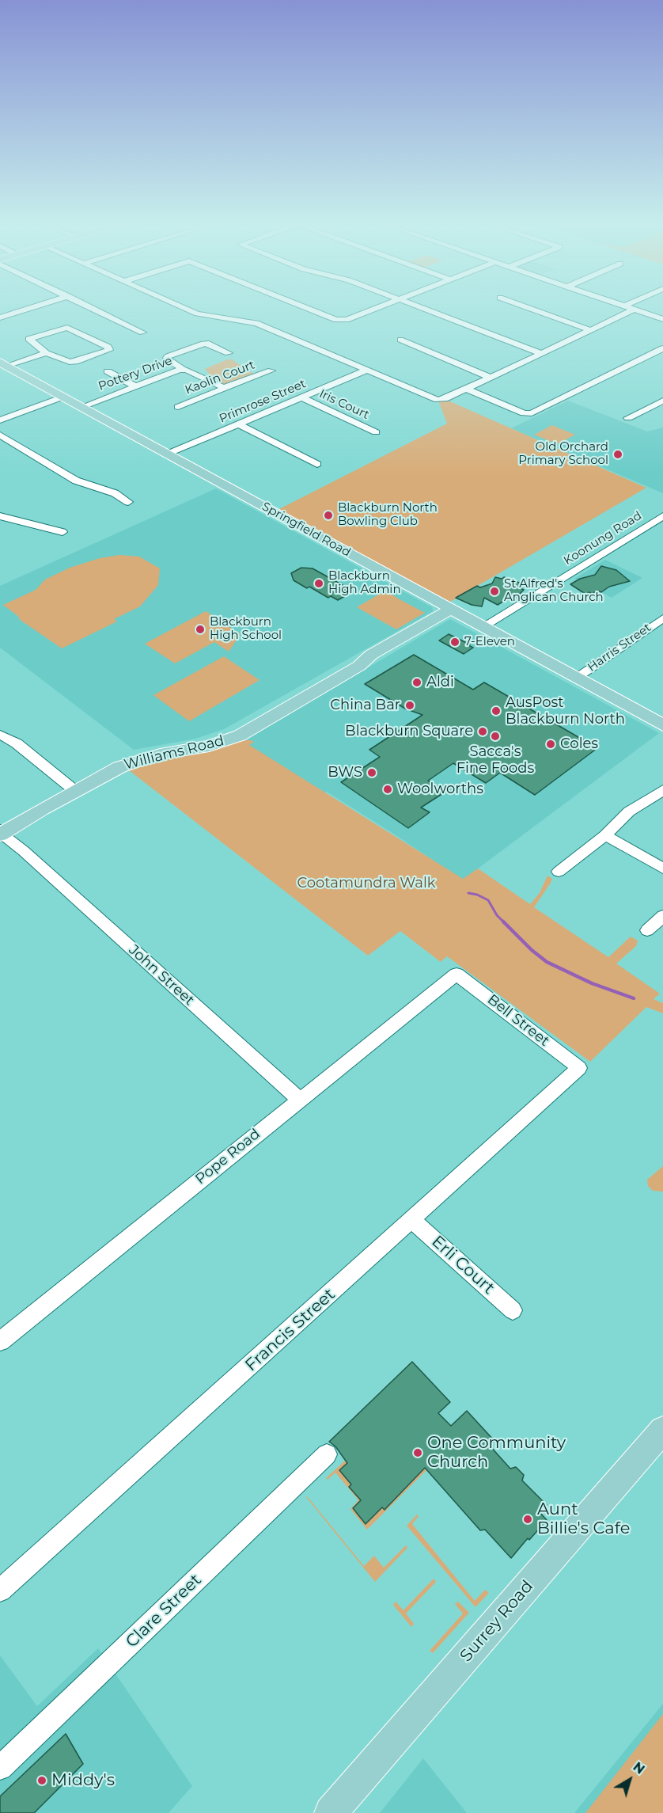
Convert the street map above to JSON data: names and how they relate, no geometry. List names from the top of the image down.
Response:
{
  "streets": {
    "main road": ["Springfield Road", "Williams Road", "Surrey Road"],
    "street": [
      "Pottery Drive",
      "Kaolin Court",
      "Primrose Street",
      "Iris Court",
      "Koonung Road",
      "Harris Street",
      "John Street",
      "Bell Street",
      "Pope Road",
      "Erli Court",
      "Francis Street",
      "Clare Street"
    ]
  },
  "crossings": [
    ["Pottery Drive", "Kaolin Court"],
    ["Pottery Drive", "Springfield Road"],
    ["Primrose Street", "Iris Court"],
    ["Primrose Street", "Springfield Road"],
    ["Springfield Road", "Koonung Road"],
    ["Springfield Road", "Harris Street"],
    ["Springfield Road", "Williams Road"],
    ["Williams Road", "John Street"],
    ["John Street", "Pope Road"],
    ["Bell Street", "Pope Road"],
    ["Bell Street", "Francis Street"],
    ["Erli Court", "Francis Street"]
  ],
  "parks": ["Cootamundra Walk"],
  "places": [
    "Old Orchard Primary School",
    "Blackburn North Bowling Club",
    "Blackburn High Admin",
    "St Alfred's Anglican Church",
    "Blackburn High School",
    "7-Eleven",
    "Aldi",
    "China Bar",
    "AusPost Blackburn North",
    "Blackburn Square",
    "Sacca's Fine Foods",
    "Coles",
    "BWS",
    "Woolworths",
    "One Community Church",
    "Aunt Billie's Cafe",
    "Middy's"
  ],
  "north": "top right"
}
